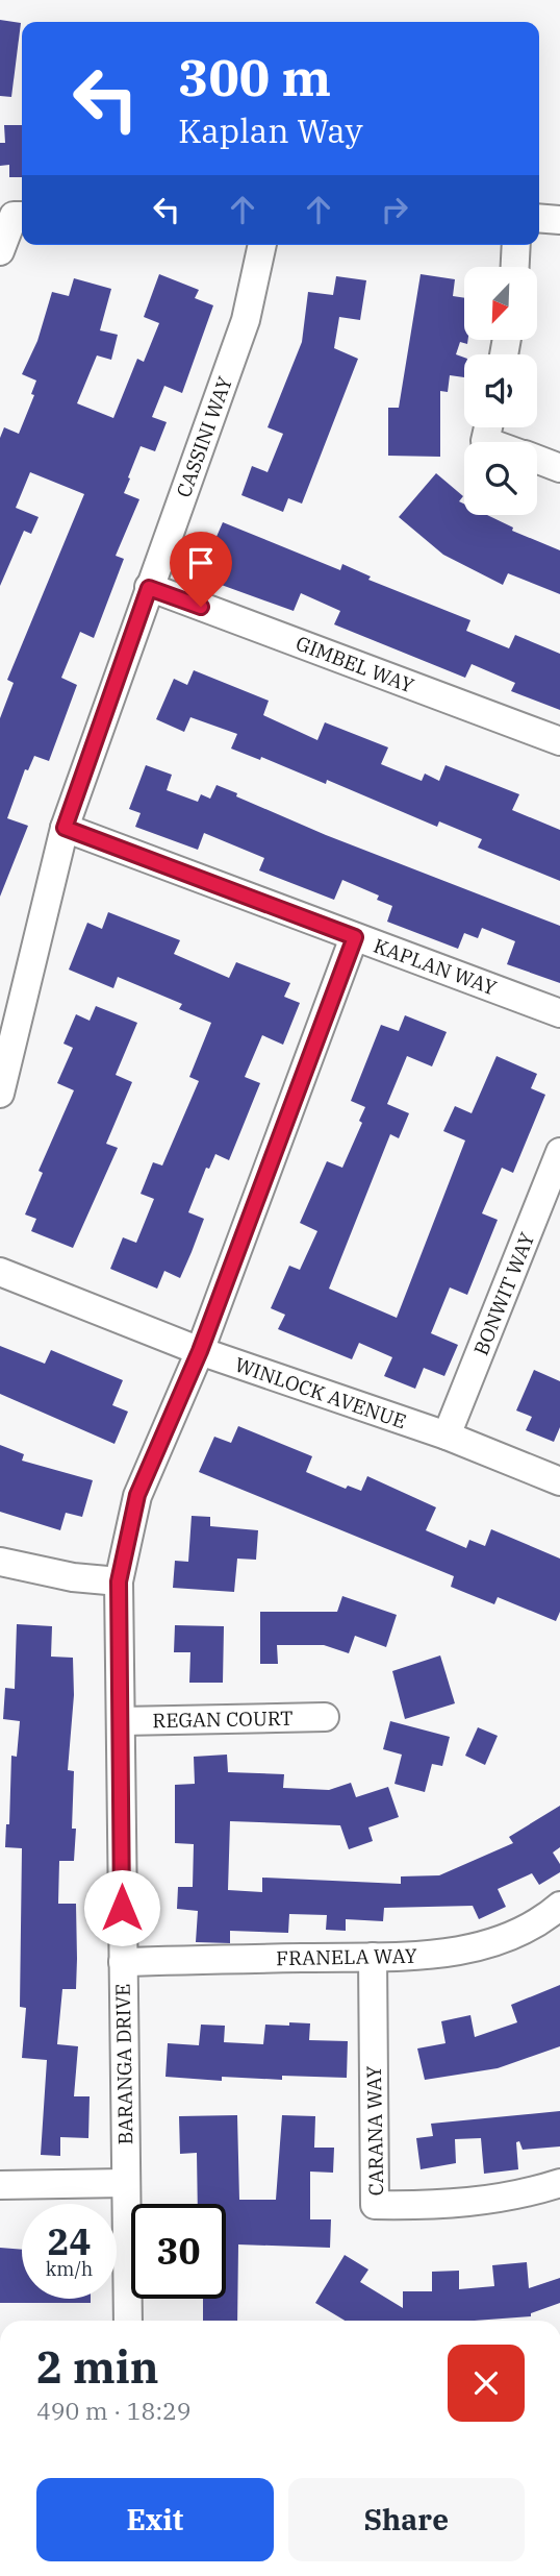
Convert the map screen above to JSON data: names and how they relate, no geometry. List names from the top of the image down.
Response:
{
  "streets": {
    "street": [
      "CASSINI WAY",
      "GIMBEL WAY",
      "KAPLAN WAY",
      "BONWIT WAY",
      "WINLOCK AVENUE",
      "REGAN COURT",
      "FRANELA WAY",
      "BARANGA DRIVE",
      "CARANA WAY"
    ]
  },
  "crossings": [
    ["CASSINI WAY", "GIMBEL WAY"],
    ["CASSINI WAY", "KAPLAN WAY"],
    ["KAPLAN WAY", "BARANGA DRIVE"],
    ["BONWIT WAY", "WINLOCK AVENUE"],
    ["WINLOCK AVENUE", "BARANGA DRIVE"],
    ["REGAN COURT", "BARANGA DRIVE"],
    ["FRANELA WAY", "BARANGA DRIVE"],
    ["FRANELA WAY", "CARANA WAY"]
  ],
  "north": "bottom left",
  "page": {
    "turn": ["300 m", "Kaplan Way"],
    "speed": "24 km/h",
    "limit": "30",
    "heading": ["2 min", "490 m · 18:29"],
    "buttons": ["Exit", "Share"]
  }
}
